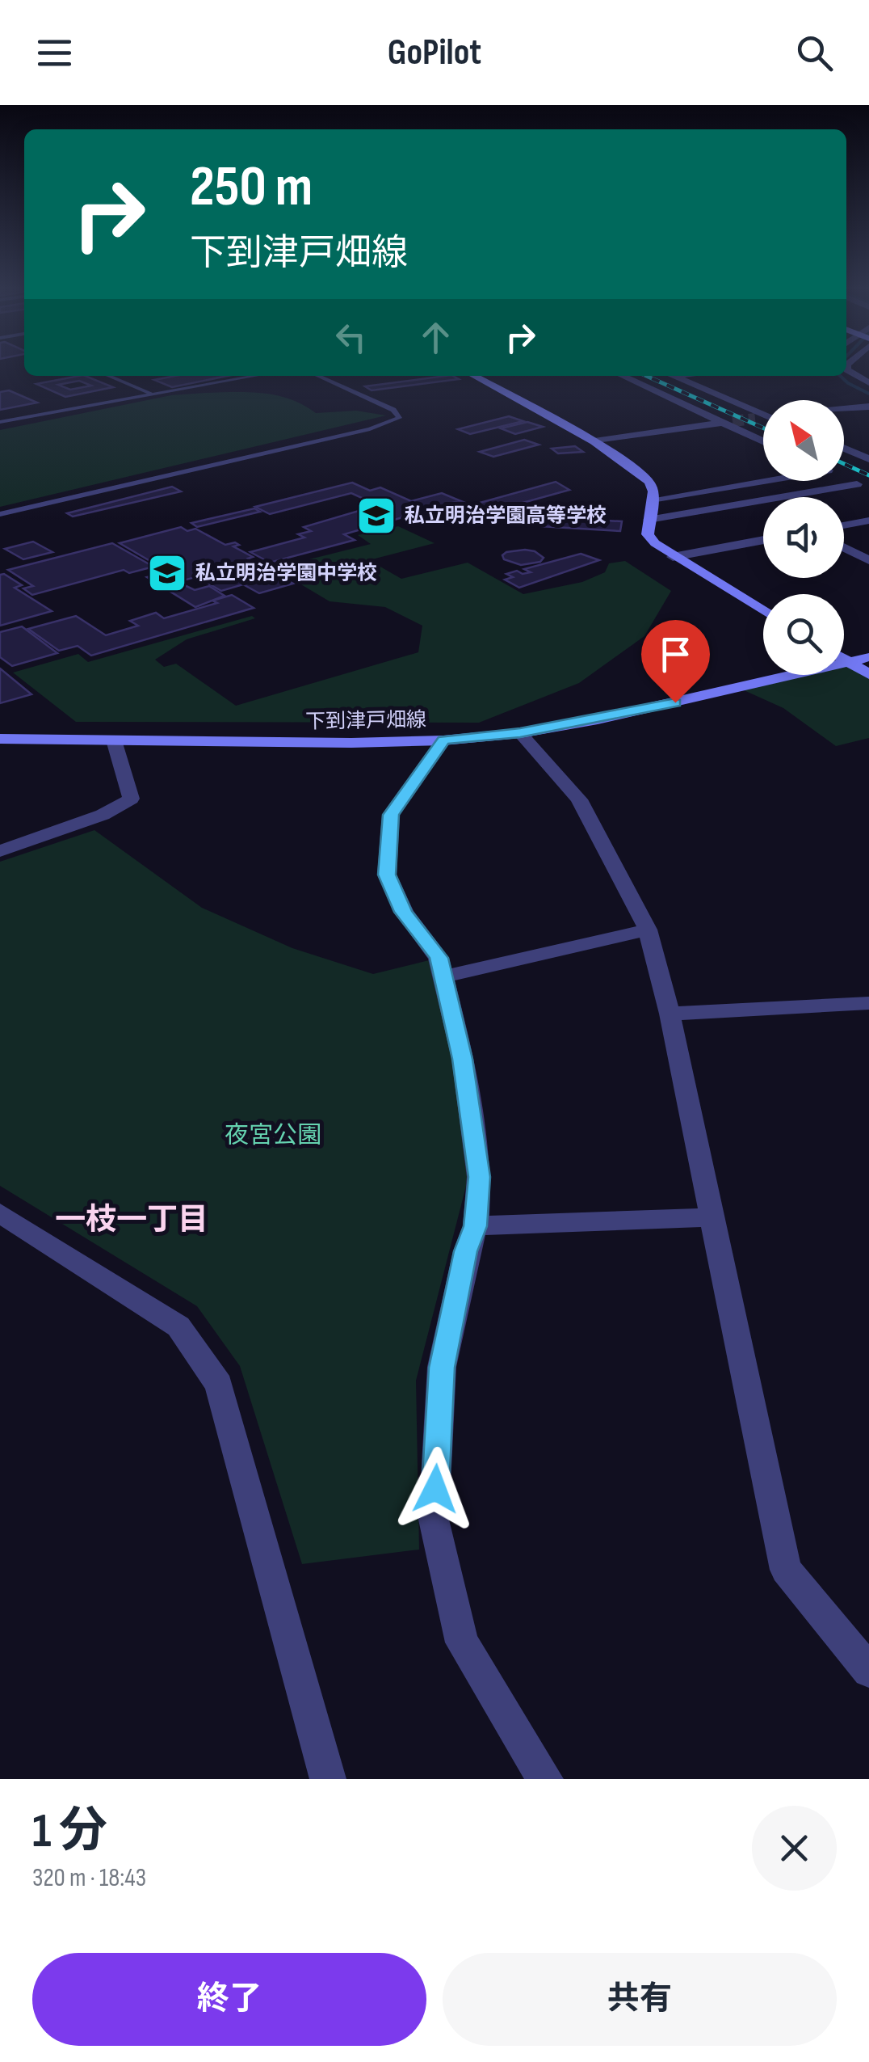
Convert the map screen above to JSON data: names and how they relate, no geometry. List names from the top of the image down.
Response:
{
  "streets": {
    "street": ["下到津戸畑線"]
  },
  "districts": ["一枝一丁目"],
  "parks": ["夜宮公園"],
  "places": {
    "school or university": ["私立明治学園高等学校", "私立明治学園中学校"]
  },
  "north": "top left",
  "page": {
    "header": "GoPilot",
    "turn": ["250 m", "下到津戸畑線"],
    "heading": ["1 分", "320 m · 18:43"],
    "buttons": ["終了", "共有"]
  }
}
